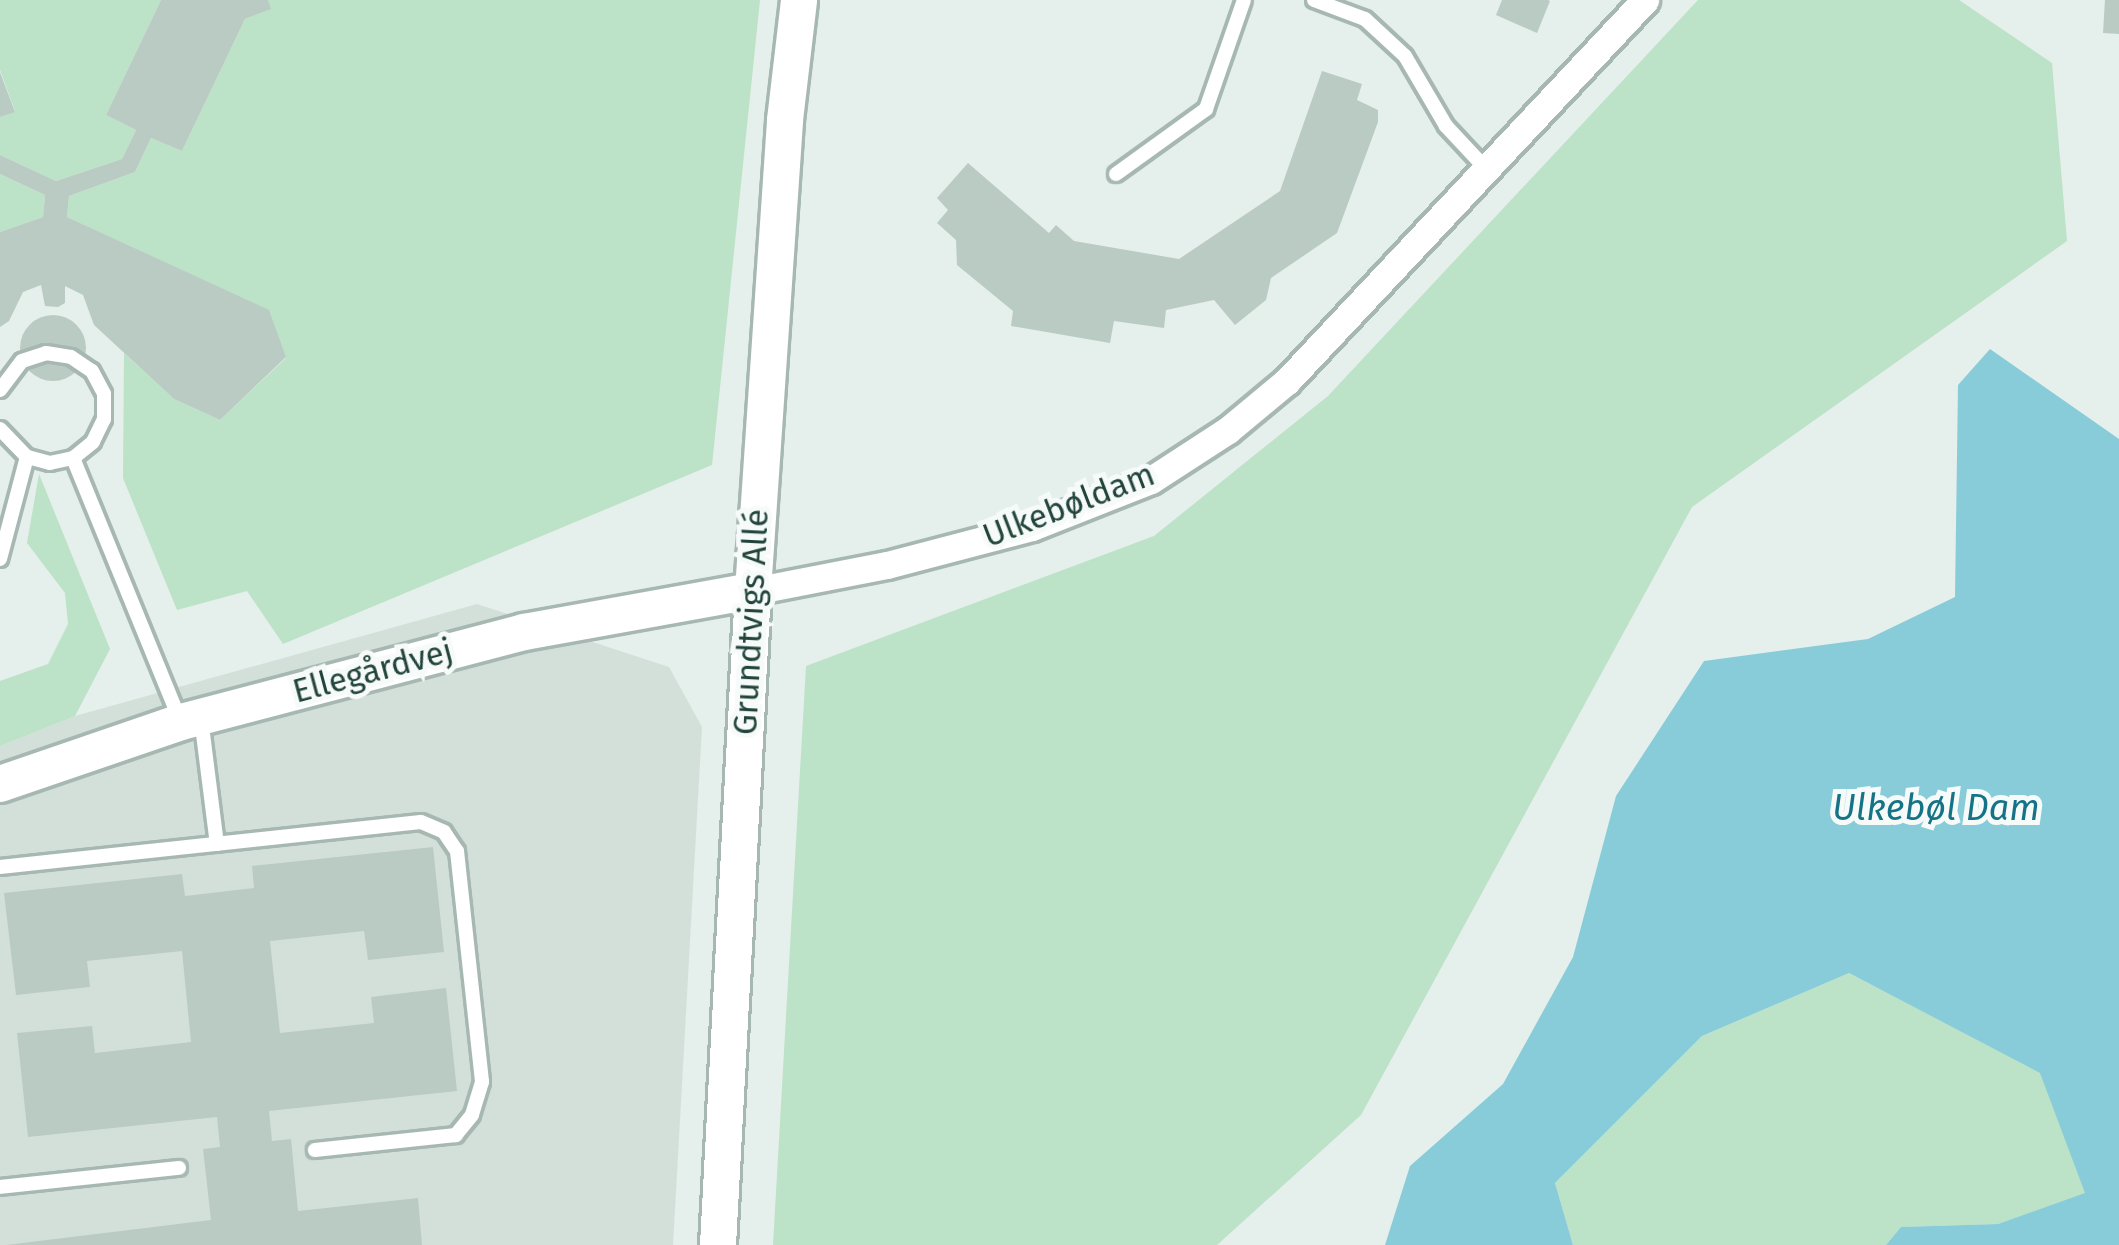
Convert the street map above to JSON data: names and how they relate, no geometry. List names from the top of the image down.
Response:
{
  "streets": {
    "street": ["Ulkebøldam", "Grundtvigs Allé", "Ellegårdvej"]
  },
  "crossings": [
    ["Ulkebøldam", "Grundtvigs Allé"],
    ["Ulkebøldam", "Ellegårdvej"],
    ["Grundtvigs Allé", "Ellegårdvej"]
  ],
  "water": ["Ulkebøl Dam"]
}
